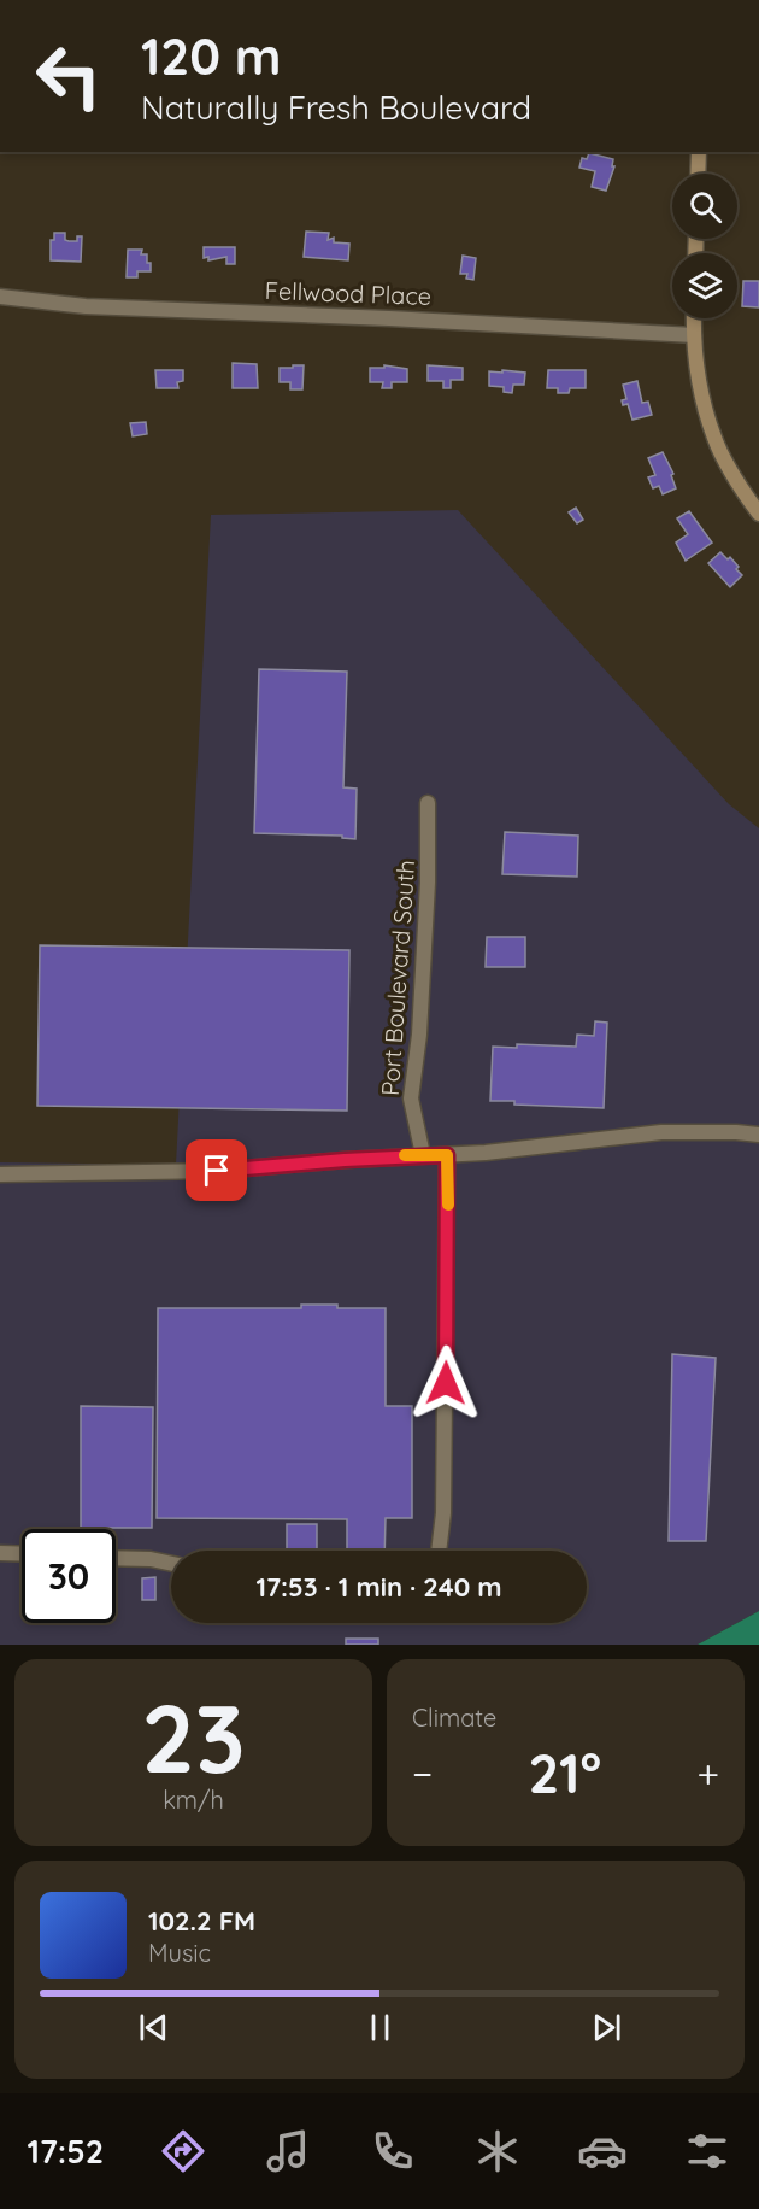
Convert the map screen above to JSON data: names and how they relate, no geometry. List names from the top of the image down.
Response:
{
  "streets": {
    "street": ["Fellwood Place", "Port Boulevard South"]
  },
  "page": {
    "turn": ["120 m", "Naturally Fresh Boulevard"],
    "limit": "30",
    "trip": "17:53 · 1 min · 240 m",
    "tile": [
      ["23", "km/h"],
      "Climate"
    ],
    "heat": ["−", "21°", "+"],
    "song": ["102.2 FM", "Music"],
    "tabs": "17:52"
  }
}
